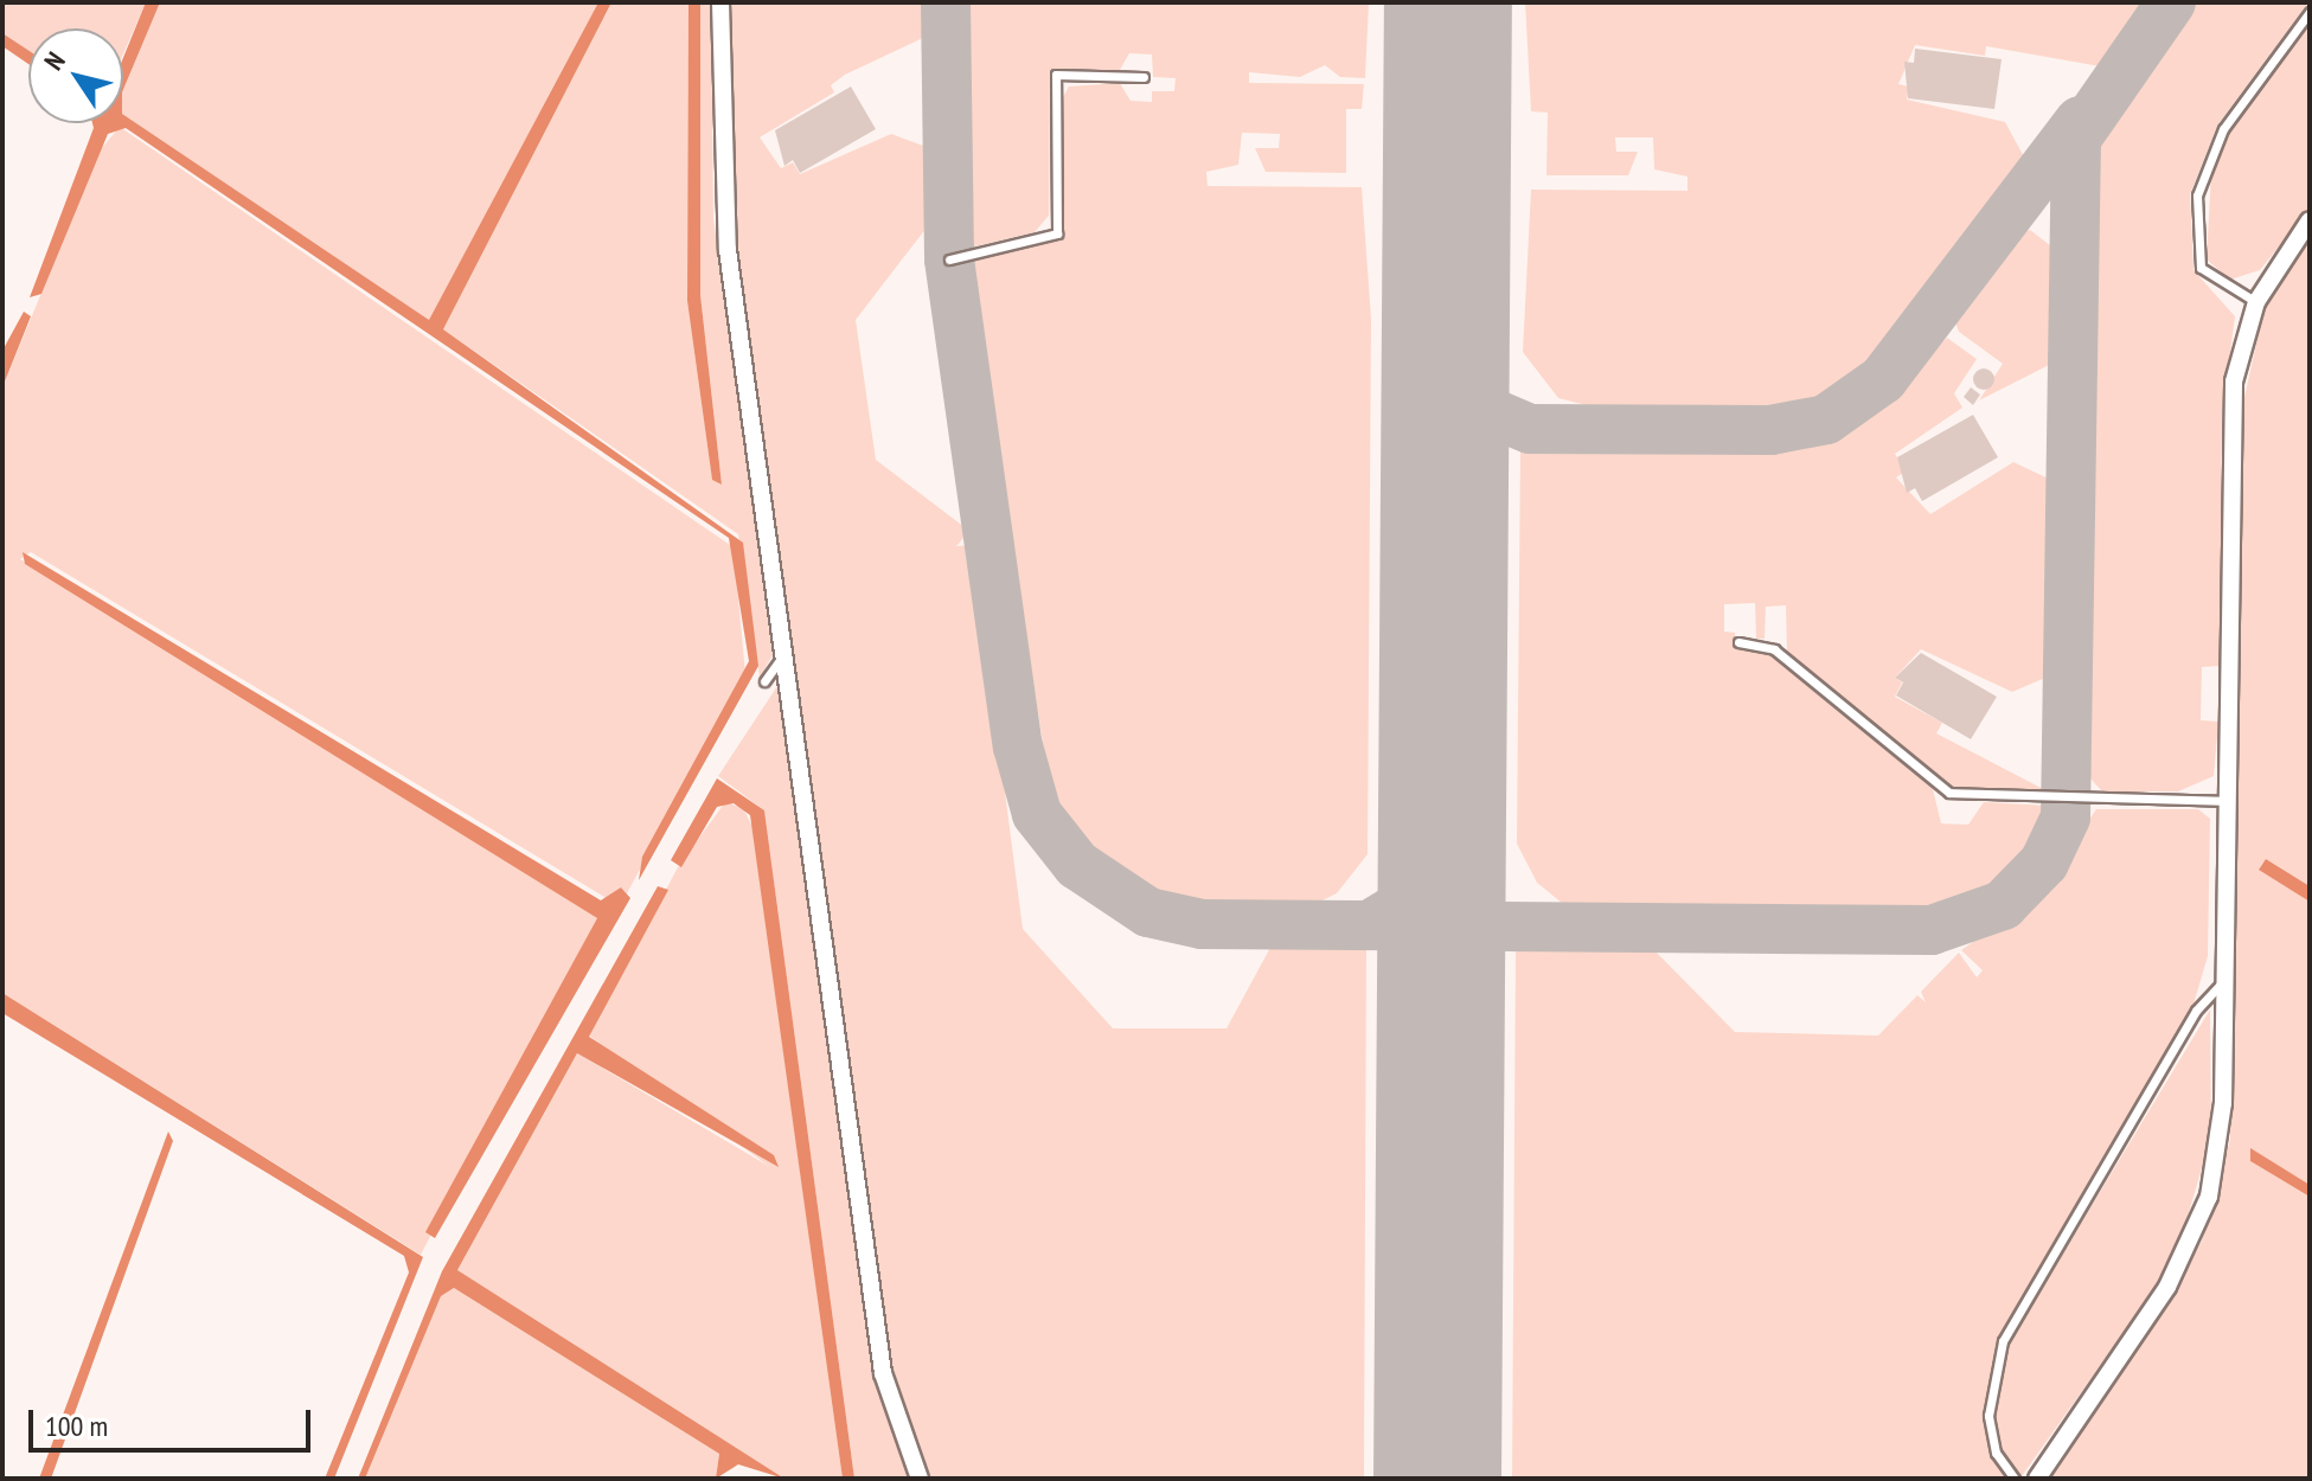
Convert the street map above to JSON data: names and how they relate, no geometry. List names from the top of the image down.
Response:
{
  "scale_bar": "100 m",
  "north": "top left"
}
